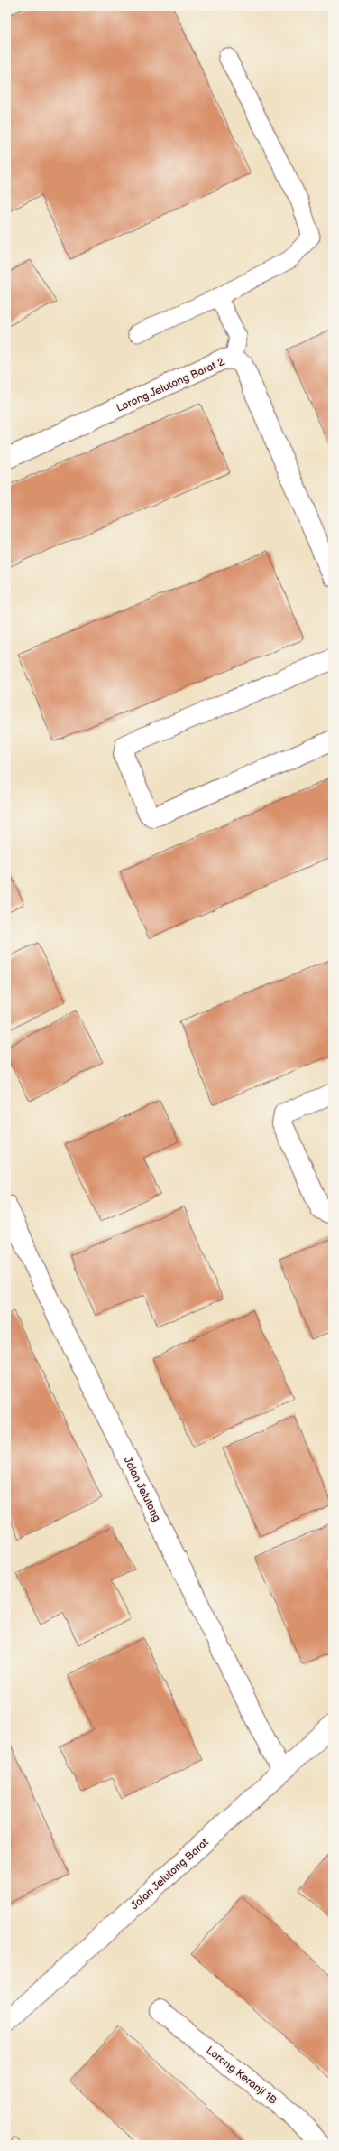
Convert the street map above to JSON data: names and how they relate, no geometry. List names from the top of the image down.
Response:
{
  "streets": {
    "street": [
      "Lorong Jelutong Barat 2",
      "Jalan Jelutong",
      "Jalan Jelutong Barat",
      "Lorong Keranji 1B"
    ]
  },
  "crossings": [
    ["Jalan Jelutong", "Jalan Jelutong Barat"]
  ]
}
